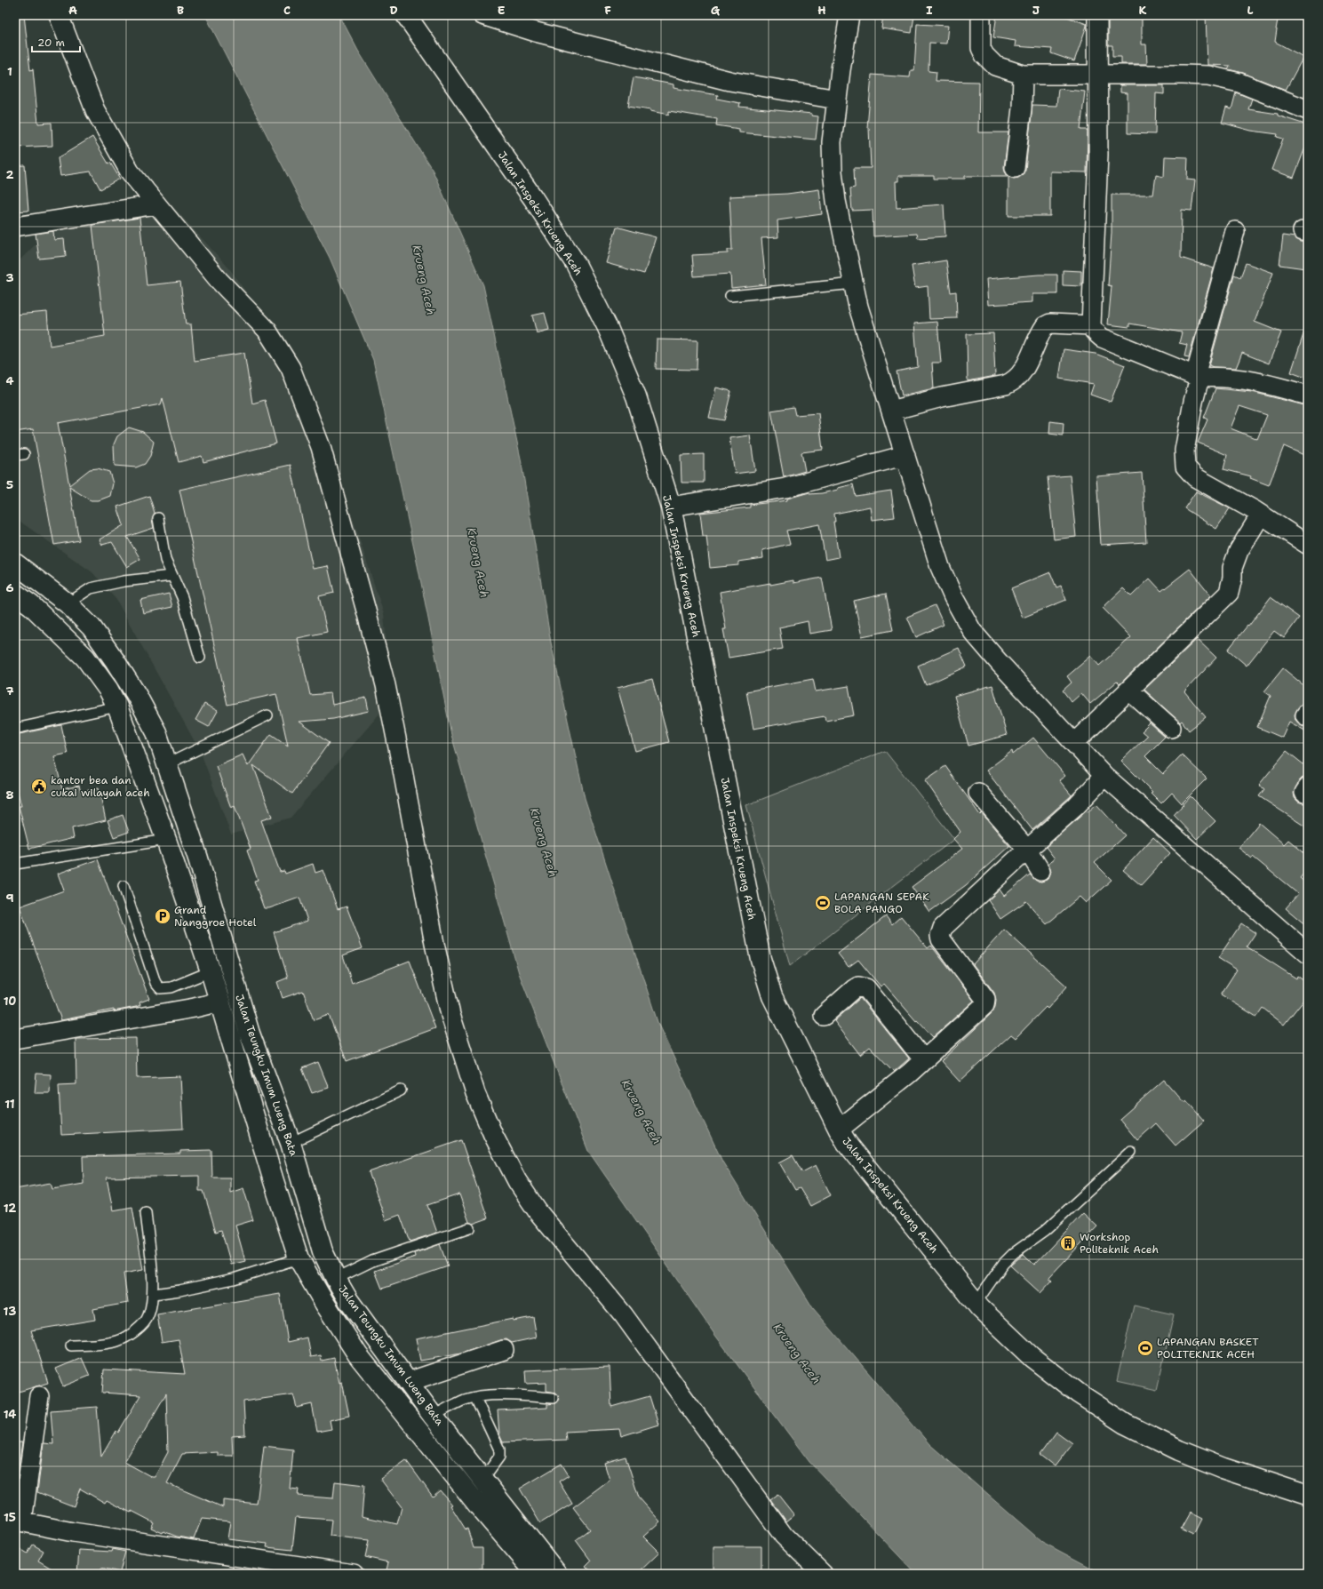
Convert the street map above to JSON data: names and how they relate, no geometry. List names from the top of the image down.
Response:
{
  "streets": {
    "main road": ["Jalan Inspeksi Krueng Aceh", "Jalan Teungku Imum Lueng Bata"]
  },
  "water": ["Krueng Aceh"],
  "places": {
    "public building": ["kantor bea dan cukai wilayah aceh"],
    "sports": ["LAPANGAN SEPAK BOLA PANGO", "LAPANGAN BASKET POLITEKNIK ACEH"],
    "parking": ["Grand Nanggroe Hotel"],
    "building": ["Workshop Politeknik Aceh"]
  },
  "scale_bar": "20 m",
  "grid": {
    "columns": [
      "A",
      "B",
      "C",
      "D",
      "E",
      "F",
      "G",
      "H",
      "I",
      "J",
      "K",
      "L"
    ],
    "rows": [
      "1",
      "2",
      "3",
      "4",
      "5",
      "6",
      "7",
      "8",
      "9",
      "10",
      "11",
      "12",
      "13",
      "14",
      "15"
    ]
  }
}
